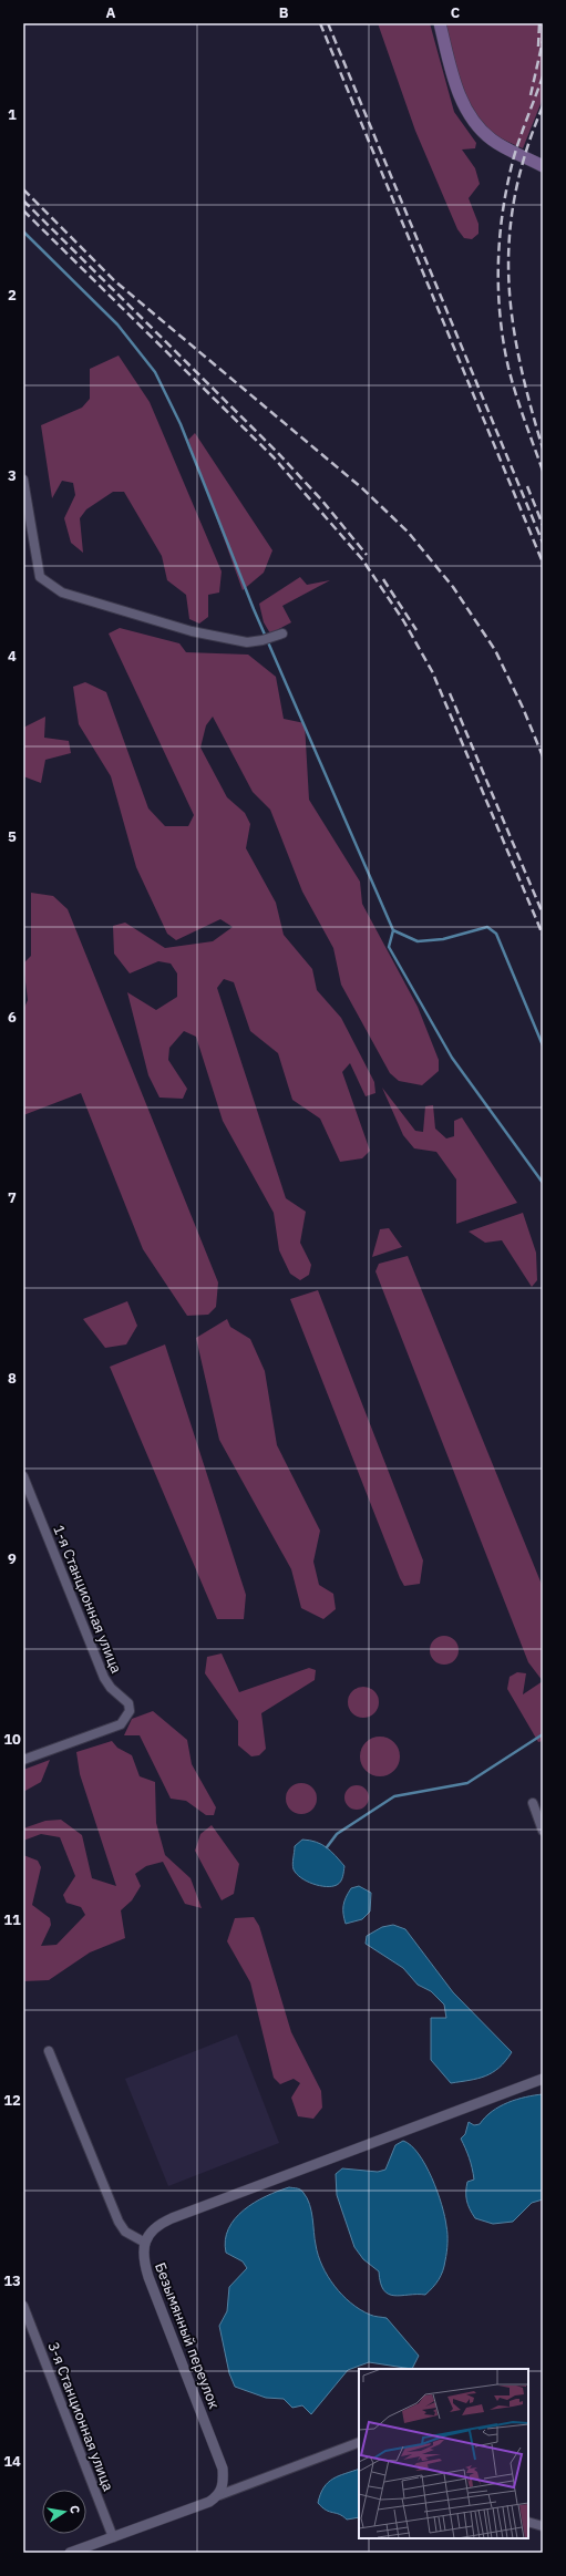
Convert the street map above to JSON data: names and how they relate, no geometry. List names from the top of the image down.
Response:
{
  "streets": {
    "street": ["1-я Станционная улица", "Безымянный переулок", "3-я Станционная улица"]
  },
  "north": "right",
  "grid": {
    "columns": ["A", "B", "C"],
    "rows": [
      "1",
      "2",
      "3",
      "4",
      "5",
      "6",
      "7",
      "8",
      "9",
      "10",
      "11",
      "12",
      "13",
      "14"
    ]
  }
}
